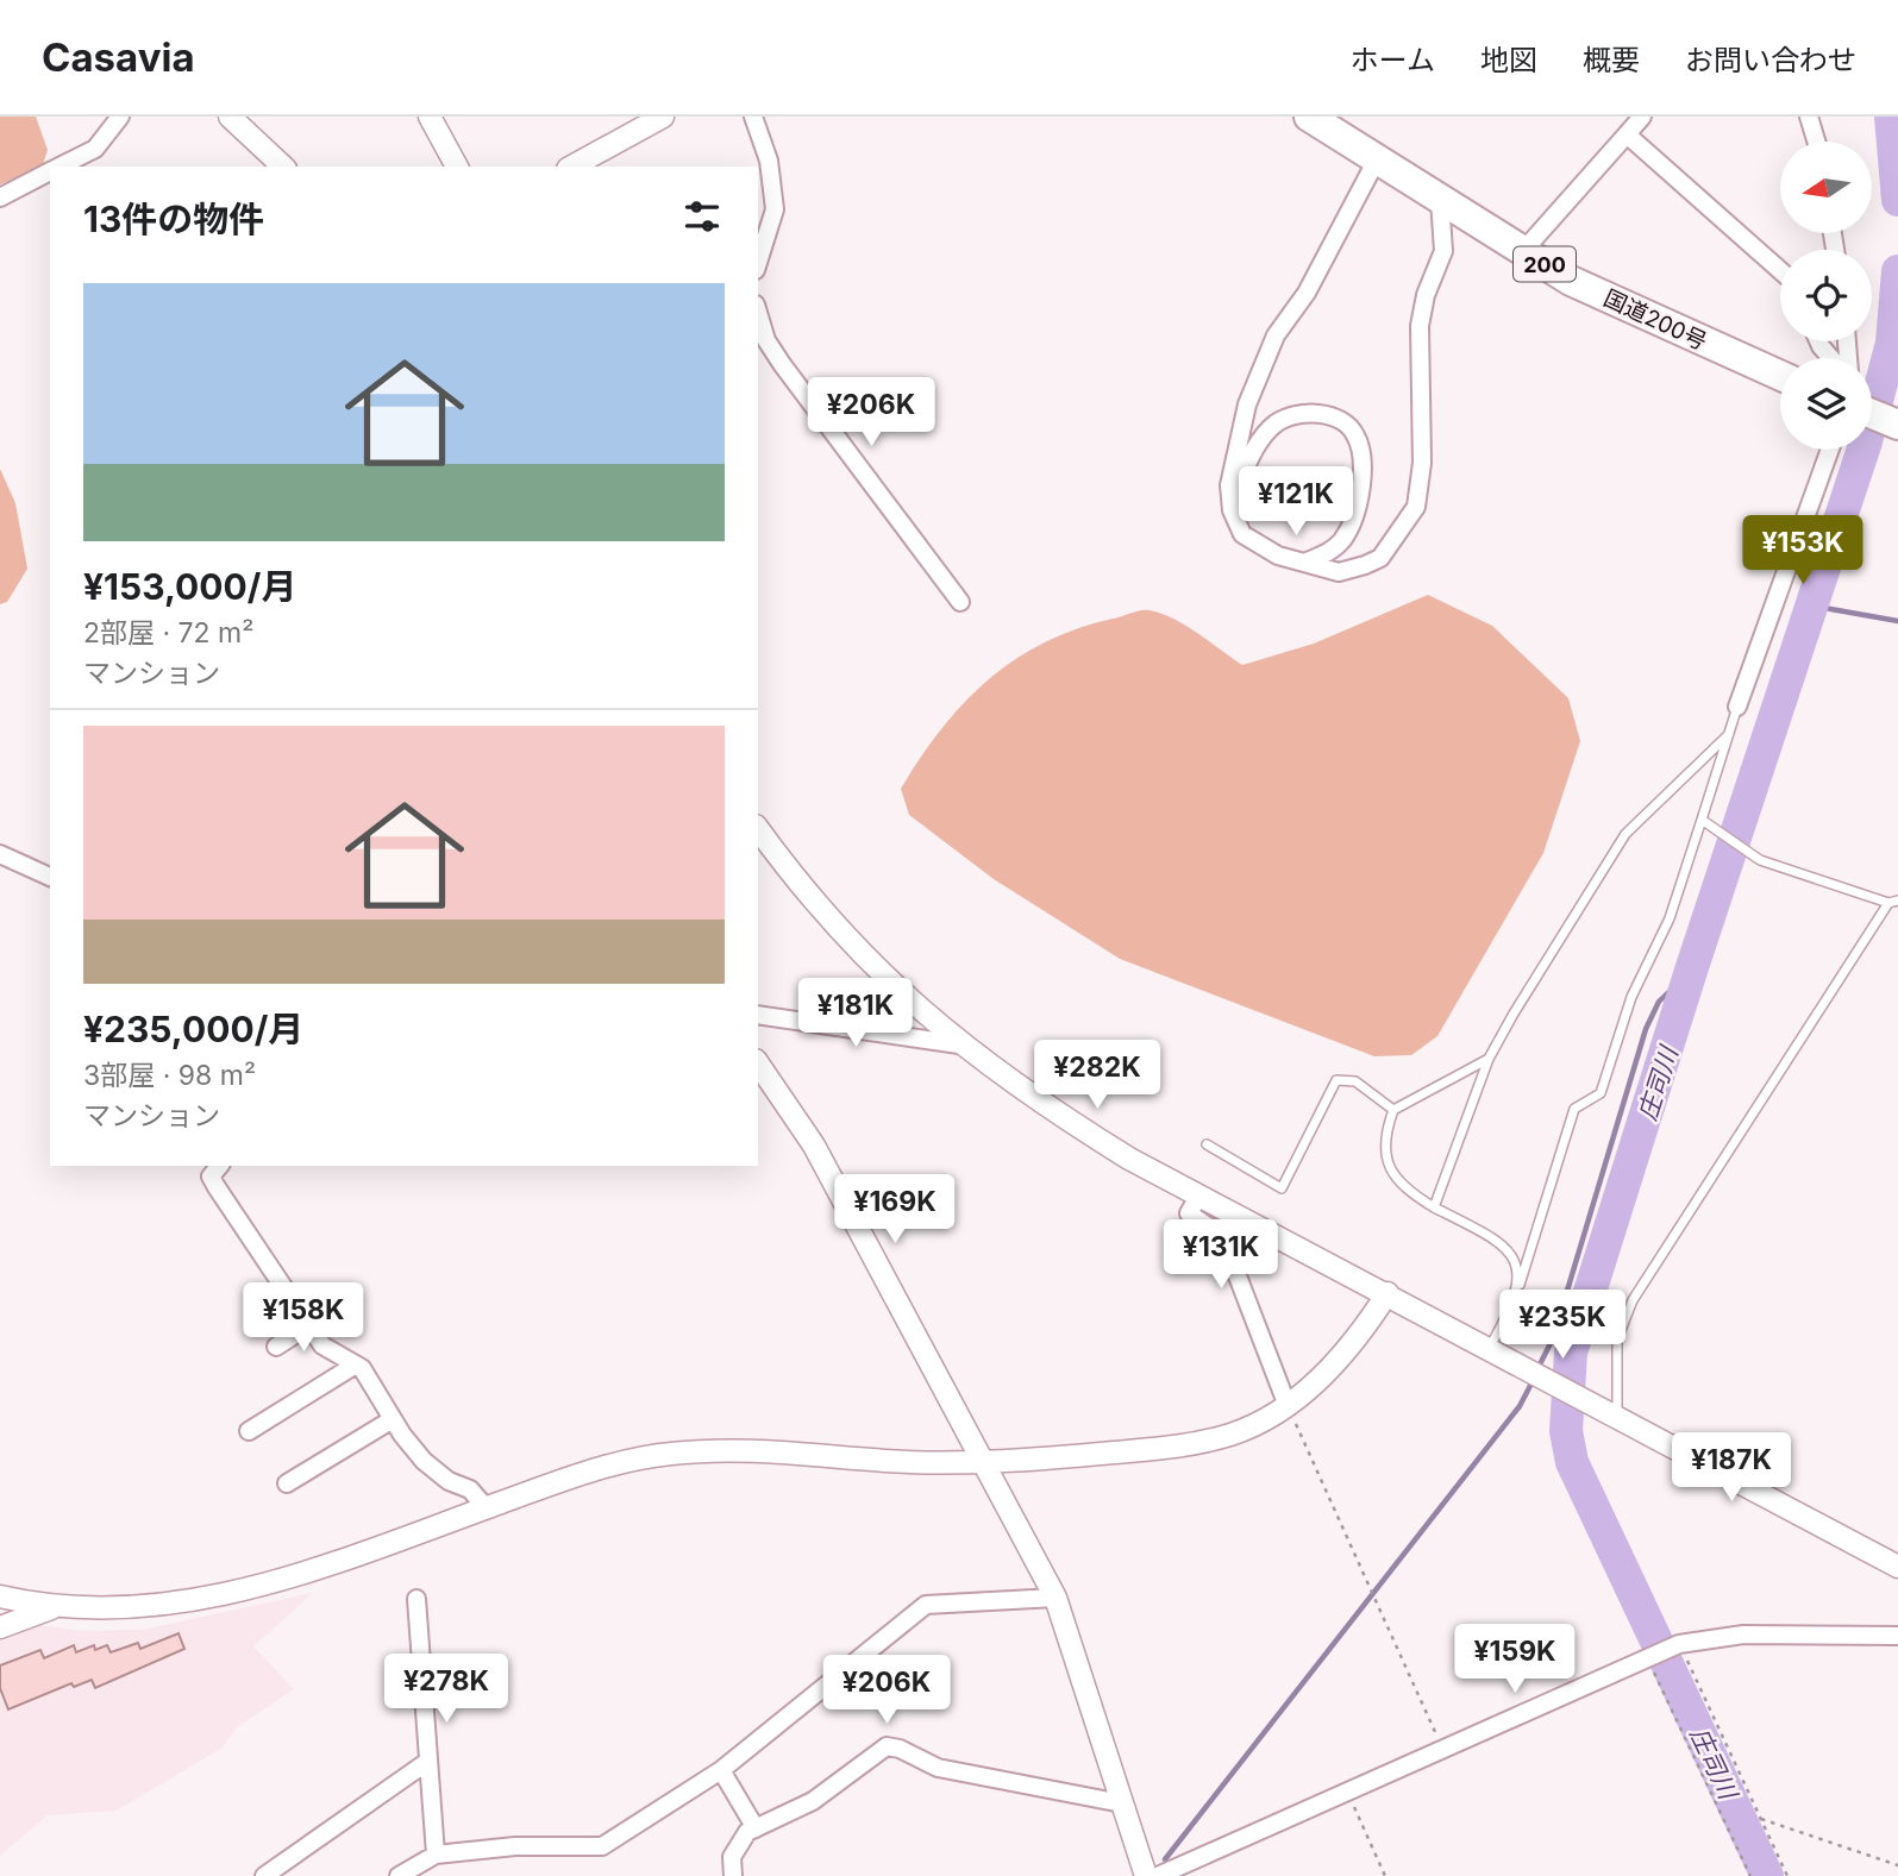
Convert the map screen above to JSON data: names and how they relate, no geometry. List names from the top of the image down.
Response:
{
  "streets": {
    "highway": ["200", "国道200号"]
  },
  "water": ["庄司川"],
  "north": "left",
  "page": {
    "header": "Casavia",
    "nav": [
      "ホーム",
      "地図",
      "概要",
      "お問い合わせ"
    ],
    "heading": "13件の物件",
    "list": [
      {
        "name": "¥153,000/月",
        "note": "2部屋 · 72 m² · マンション"
      },
      {
        "name": "¥235,000/月",
        "note": "3部屋 · 98 m² · マンション"
      }
    ],
    "price": [
      "¥206K",
      "¥121K",
      "¥153K",
      "¥181K",
      "¥282K",
      "¥169K",
      "¥131K",
      "¥158K",
      "¥235K",
      "¥187K",
      "¥159K",
      "¥278K",
      "¥206K"
    ]
  }
}
